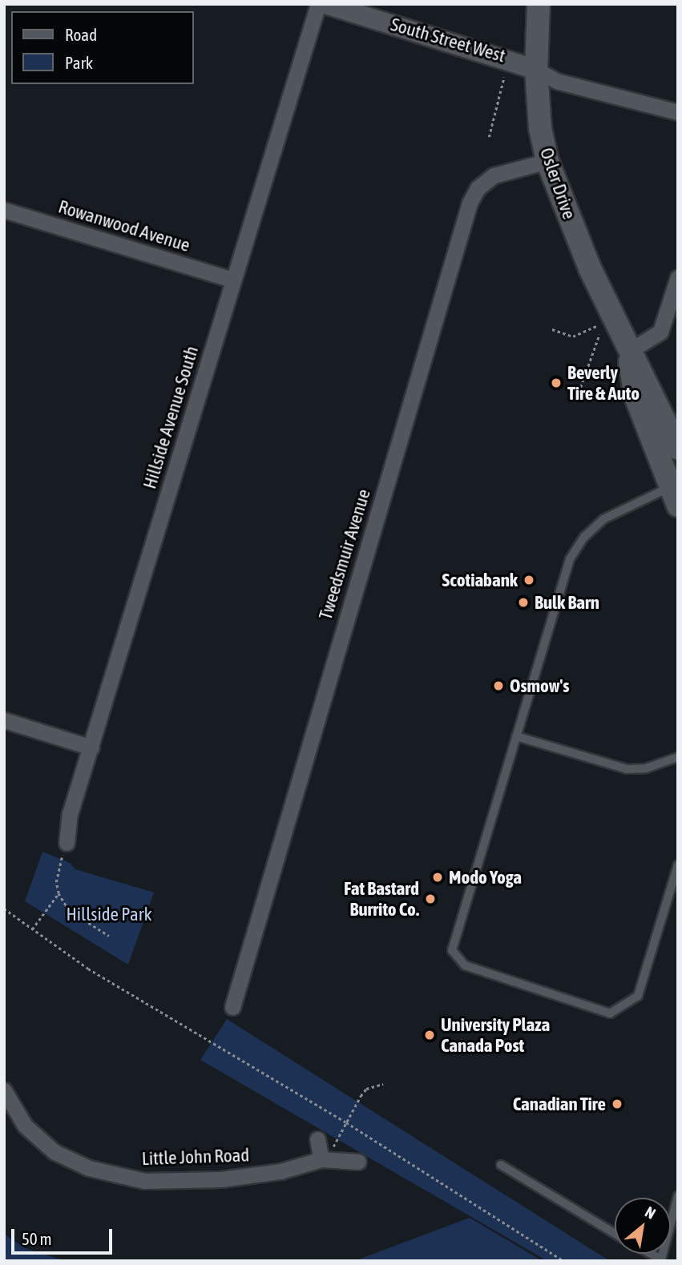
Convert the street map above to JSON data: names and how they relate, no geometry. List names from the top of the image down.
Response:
{
  "streets": {
    "main road": ["Osler Drive"],
    "street": [
      "South Street West",
      "Rowanwood Avenue",
      "Hillside Avenue South",
      "Tweedsmuir Avenue",
      "Little John Road"
    ]
  },
  "crossings": [
    ["South Street West", "Osler Drive"],
    ["Osler Drive", "Tweedsmuir Avenue"],
    ["Rowanwood Avenue", "Hillside Avenue South"]
  ],
  "parks": ["Hillside Park"],
  "places": [
    "Beverly Tire & Auto",
    "Scotiabank",
    "Bulk Barn",
    "Osmow's",
    "Modo Yoga",
    "Fat Bastard Burrito Co.",
    "University Plaza Canada Post",
    "Canadian Tire"
  ],
  "legend": ["Road", "Park"],
  "scale_bar": "50 m",
  "north": "top right"
}
